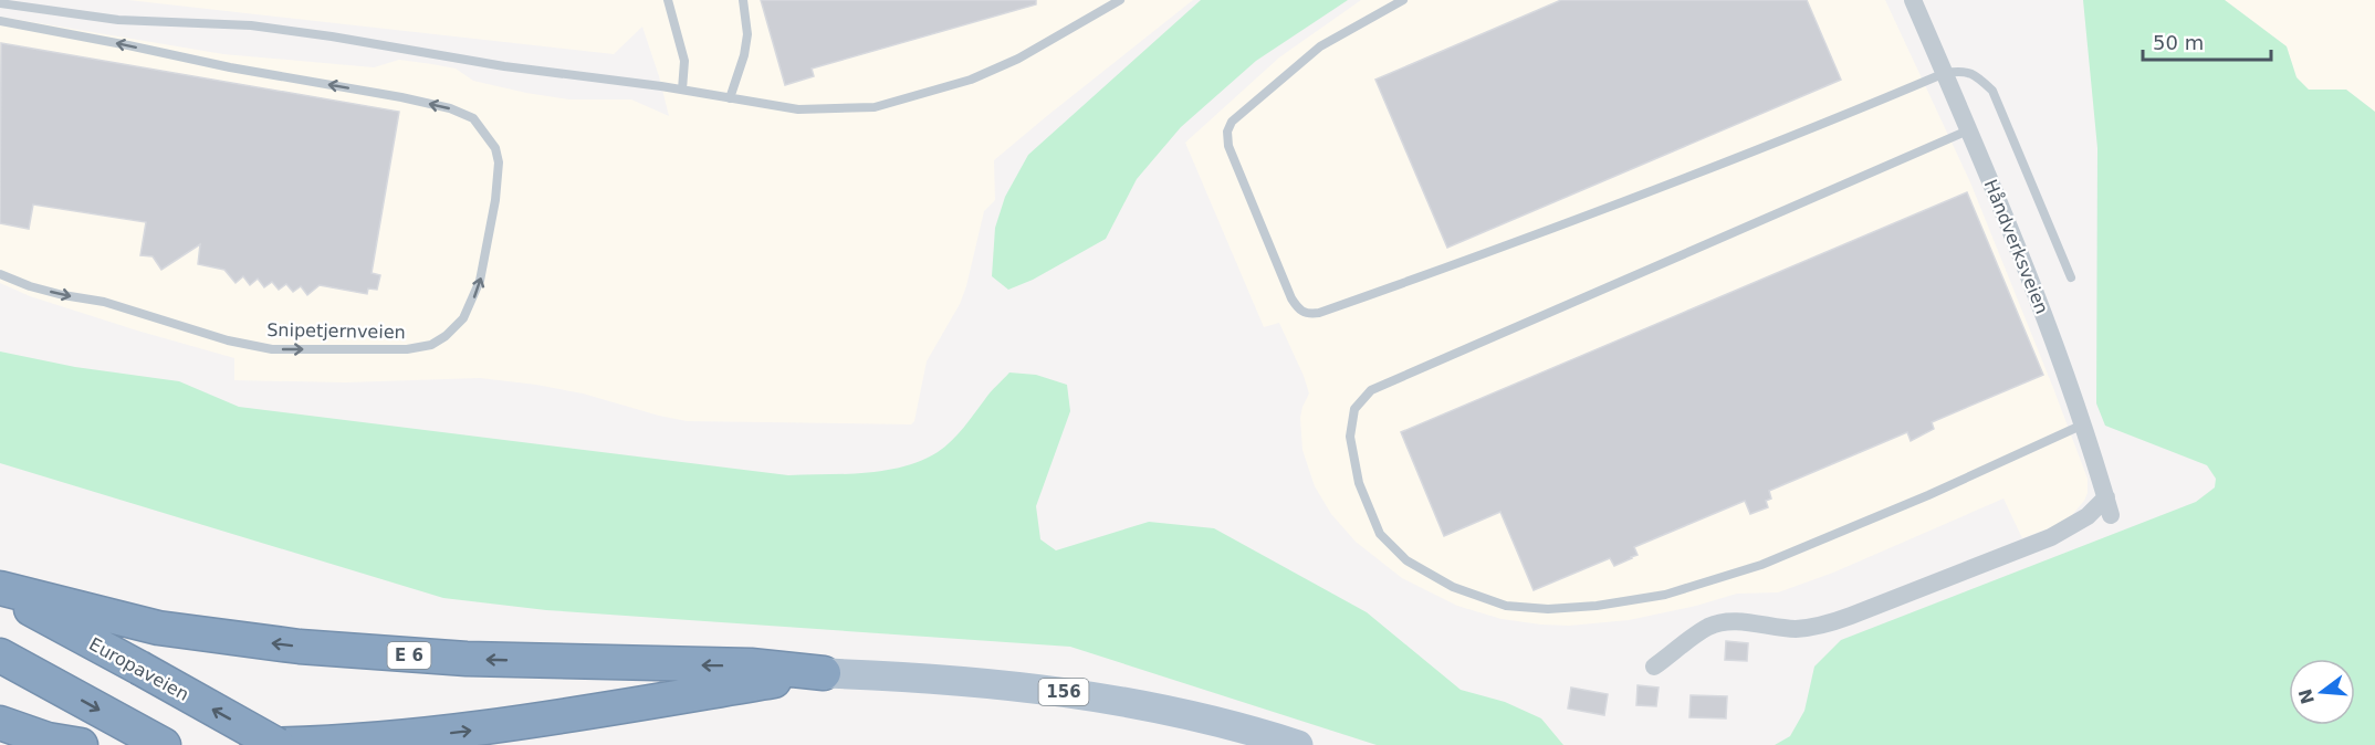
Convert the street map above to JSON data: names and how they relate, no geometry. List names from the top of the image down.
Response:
{
  "streets": {
    "highway": ["E 6", "Europaveien"],
    "main road": ["156"],
    "street": ["Håndverksveien"],
    "lane": ["Snipetjernveien"]
  },
  "crossings": [
    ["E 6", "156"]
  ],
  "scale_bar": "50 m",
  "north": "left"
}
